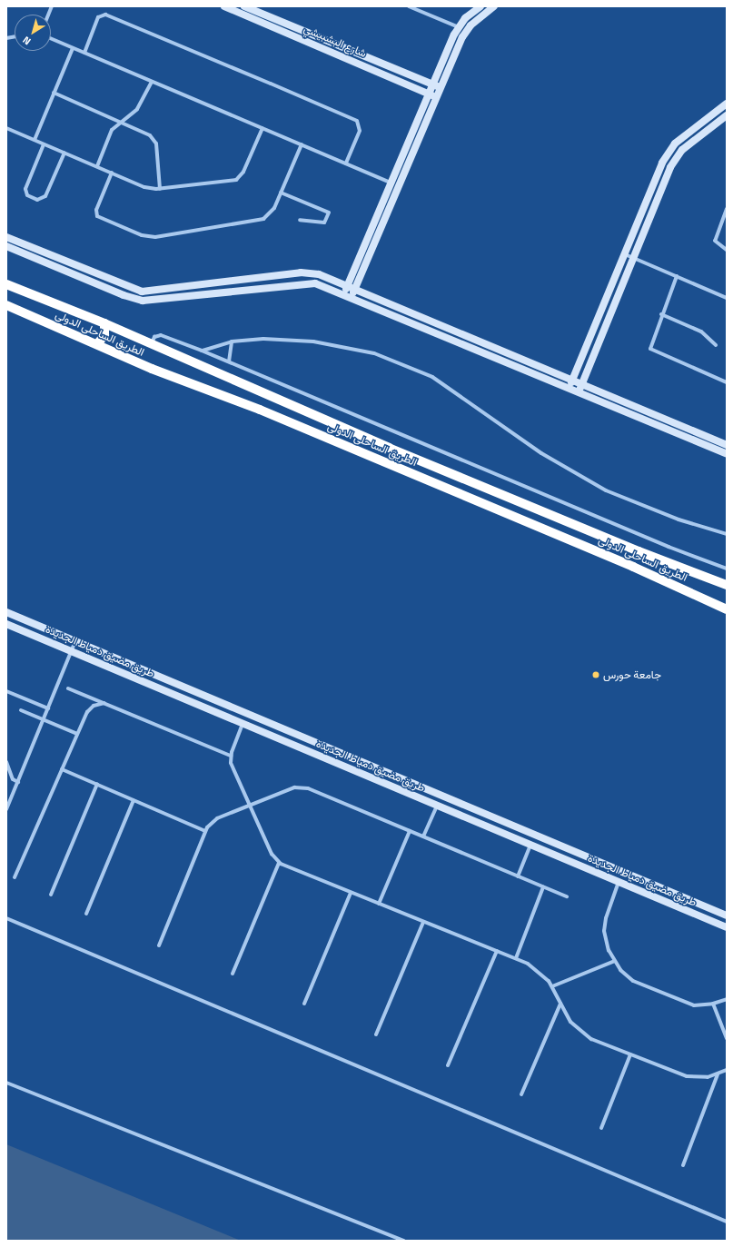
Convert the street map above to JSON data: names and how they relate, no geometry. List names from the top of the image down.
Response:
{
  "streets": {
    "highway": ["الطريق الساحلى الدولى"],
    "street": ["شارع البشبيشي", "طريق مضيق دمياط الجديدة"]
  },
  "places": ["جامعة حورس"],
  "north": "bottom left"
}
